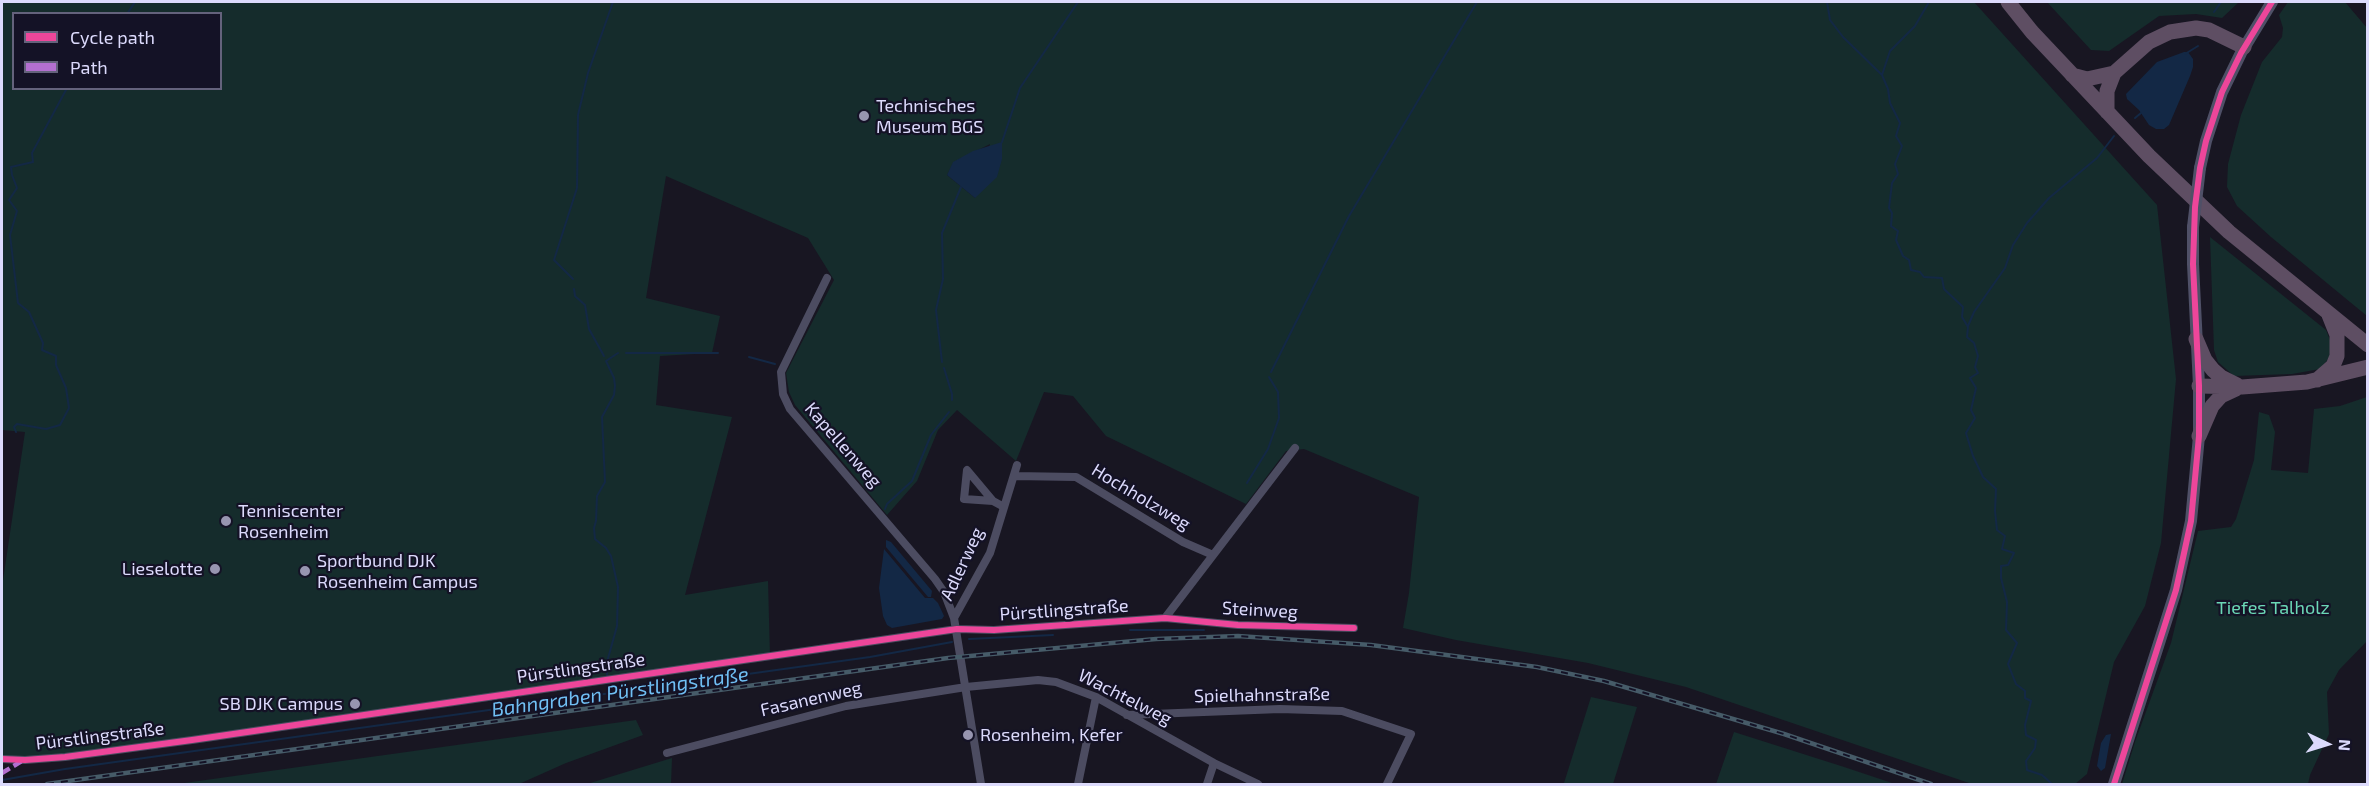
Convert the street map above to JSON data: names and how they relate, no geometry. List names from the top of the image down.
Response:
{
  "streets": {
    "street": [
      "Kapellenweg",
      "Hochholzweg",
      "Adlerweg",
      "Pürstlingstraße",
      "Steinweg",
      "Spielhahnstraße",
      "Wachtelweg",
      "Fasanenweg"
    ]
  },
  "crossings": [
    ["Kapellenweg", "Adlerweg"],
    ["Hochholzweg", "Adlerweg"],
    ["Adlerweg", "Pürstlingstraße"],
    ["Adlerweg", "Wachtelweg"],
    ["Adlerweg", "Fasanenweg"],
    ["Pürstlingstraße", "Steinweg"],
    ["Spielhahnstraße", "Wachtelweg"],
    ["Wachtelweg", "Fasanenweg"]
  ],
  "water": ["Bahngraben Pürstlingstraße"],
  "parks": ["Tiefes Talholz"],
  "places": [
    "Technisches Museum BGS",
    "Tenniscenter Rosenheim",
    "Lieselotte",
    "Sportbund DJK Rosenheim Campus",
    "SB DJK Campus",
    "Rosenheim, Kefer"
  ],
  "legend": ["Cycle path", "Path"],
  "north": "right"
}
